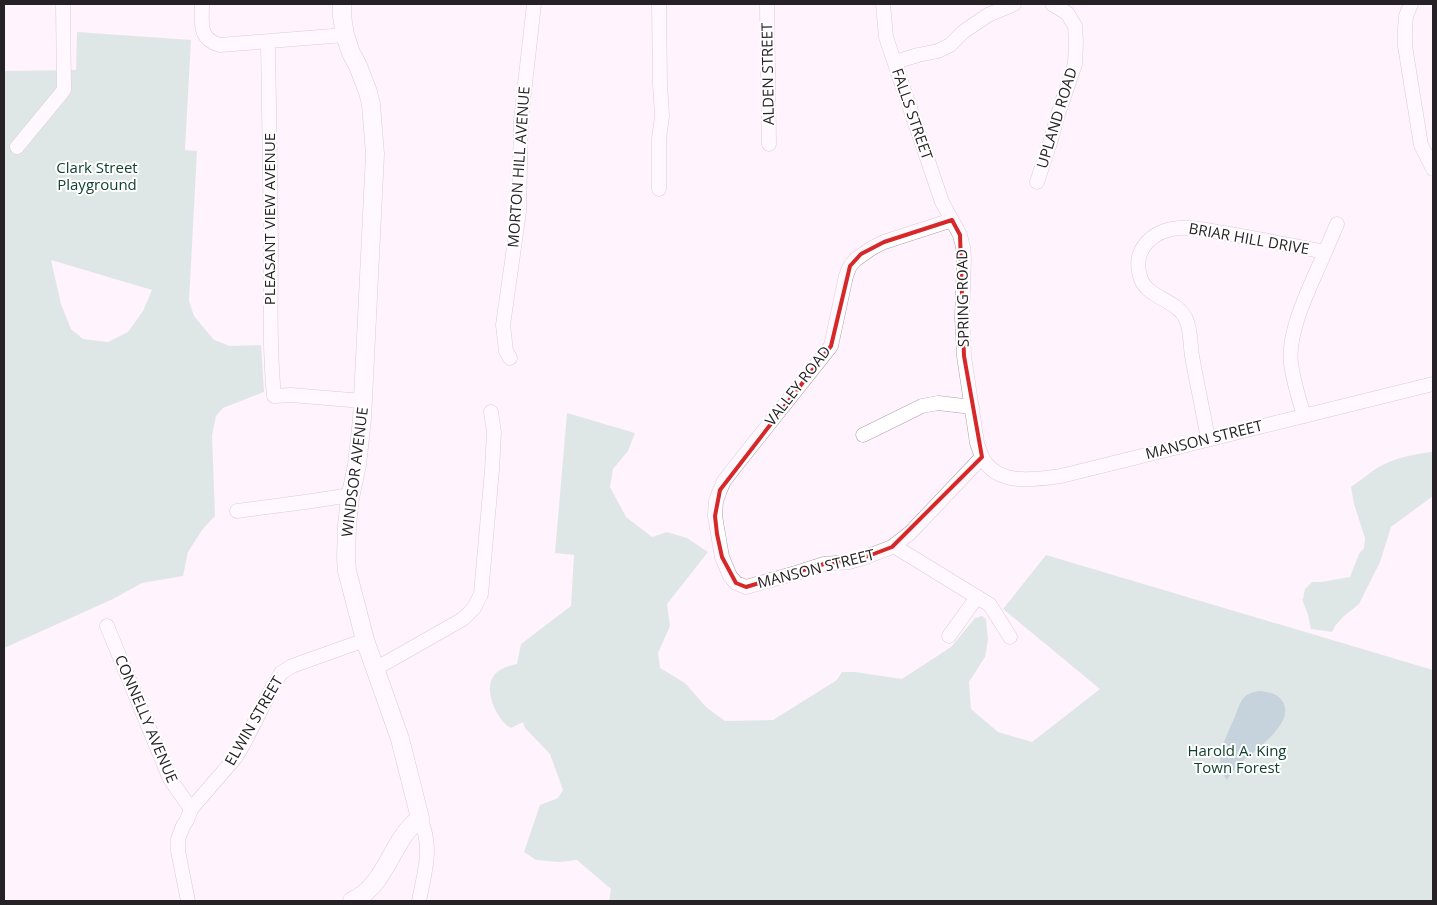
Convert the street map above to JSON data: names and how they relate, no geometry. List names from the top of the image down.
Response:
{
  "streets": {
    "street": [
      "ALDEN STREET",
      "FALLS STREET",
      "UPLAND ROAD",
      "MORTON HILL AVENUE",
      "PLEASANT VIEW AVENUE",
      "BRIAR HILL DRIVE",
      "SPRING ROAD",
      "VALLEY ROAD",
      "MANSON STREET",
      "WINDSOR AVENUE",
      "CONNELLY AVENUE",
      "ELWIN STREET"
    ]
  },
  "crossings": [
    ["FALLS STREET", "SPRING ROAD"],
    ["FALLS STREET", "VALLEY ROAD"],
    ["PLEASANT VIEW AVENUE", "WINDSOR AVENUE"],
    ["BRIAR HILL DRIVE", "MANSON STREET"],
    ["SPRING ROAD", "VALLEY ROAD"],
    ["SPRING ROAD", "MANSON STREET"],
    ["VALLEY ROAD", "MANSON STREET"],
    ["WINDSOR AVENUE", "ELWIN STREET"],
    ["CONNELLY AVENUE", "ELWIN STREET"]
  ],
  "parks": ["Clark Street Playground", "Harold A. King Town Forest"]
}
